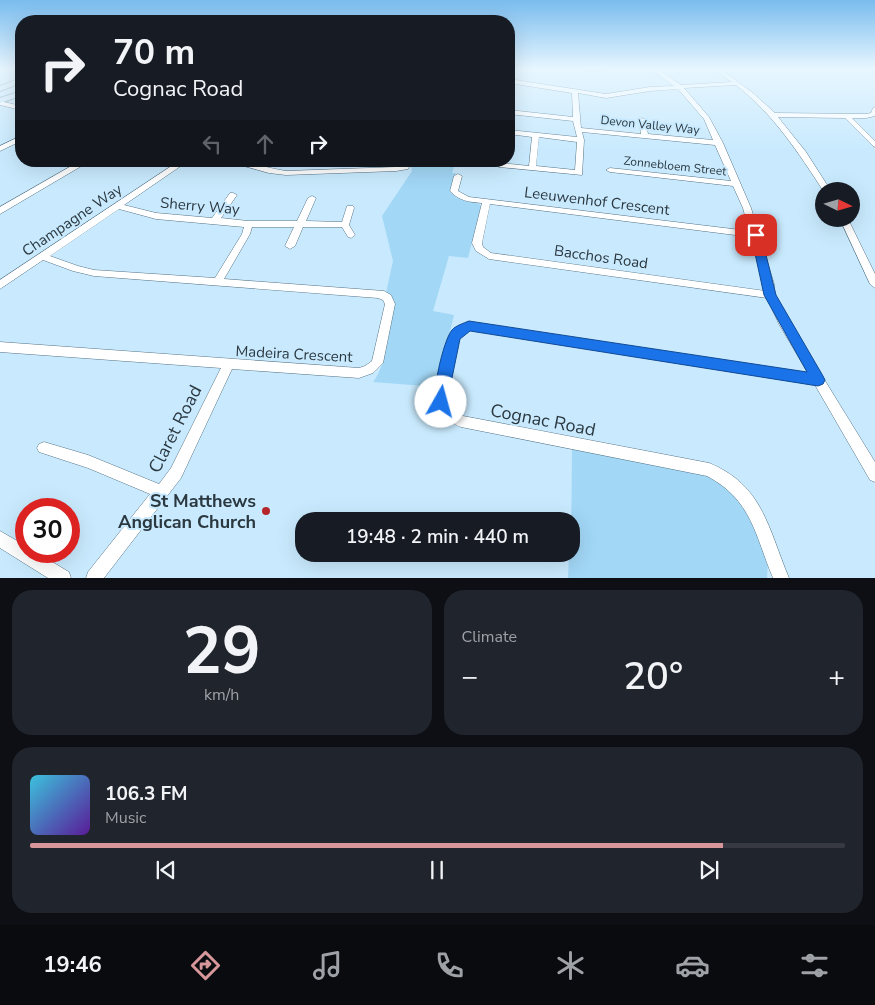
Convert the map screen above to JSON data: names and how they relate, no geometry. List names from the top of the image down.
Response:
{
  "streets": {
    "street": [
      "Devon Valley Way",
      "Zonnebloem Street",
      "Leeuwenhof Crescent",
      "Sherry Way",
      "Champagne Way",
      "Bacchos Road",
      "Madeira Crescent",
      "Cognac Road",
      "Claret Road"
    ]
  },
  "crossings": [
    ["Leeuwenhof Crescent", "Bacchos Road"],
    ["Sherry Way", "Champagne Way"],
    ["Sherry Way", "Madeira Crescent"],
    ["Champagne Way", "Madeira Crescent"],
    ["Madeira Crescent", "Claret Road"]
  ],
  "places": ["St Matthews Anglican Church"],
  "north": "right",
  "page": {
    "turn": ["70 m", "Cognac Road"],
    "limit": "30",
    "trip": "19:48 · 2 min · 440 m",
    "tile": [
      ["29", "km/h"],
      "Climate"
    ],
    "heat": ["−", "20°", "+"],
    "song": ["106.3 FM", "Music"],
    "tabs": "19:46"
  }
}
